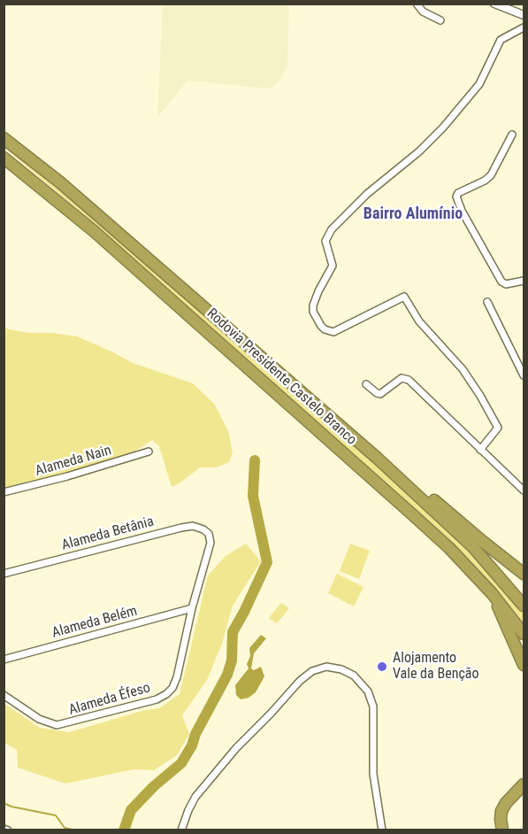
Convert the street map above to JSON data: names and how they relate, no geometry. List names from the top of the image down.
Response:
{
  "streets": {
    "highway": ["Rodovia Presidente Castelo Branco"],
    "street": [
      "Alameda Nain",
      "Alameda Betânia",
      "Alameda Belém",
      "Alameda Éfeso"
    ]
  },
  "crossings": [
    ["Alameda Betânia", "Alameda Éfeso"],
    ["Alameda Belém", "Alameda Éfeso"]
  ],
  "districts": ["Bairro Alumínio"],
  "places": ["Alojamento Vale da Benção"]
}
